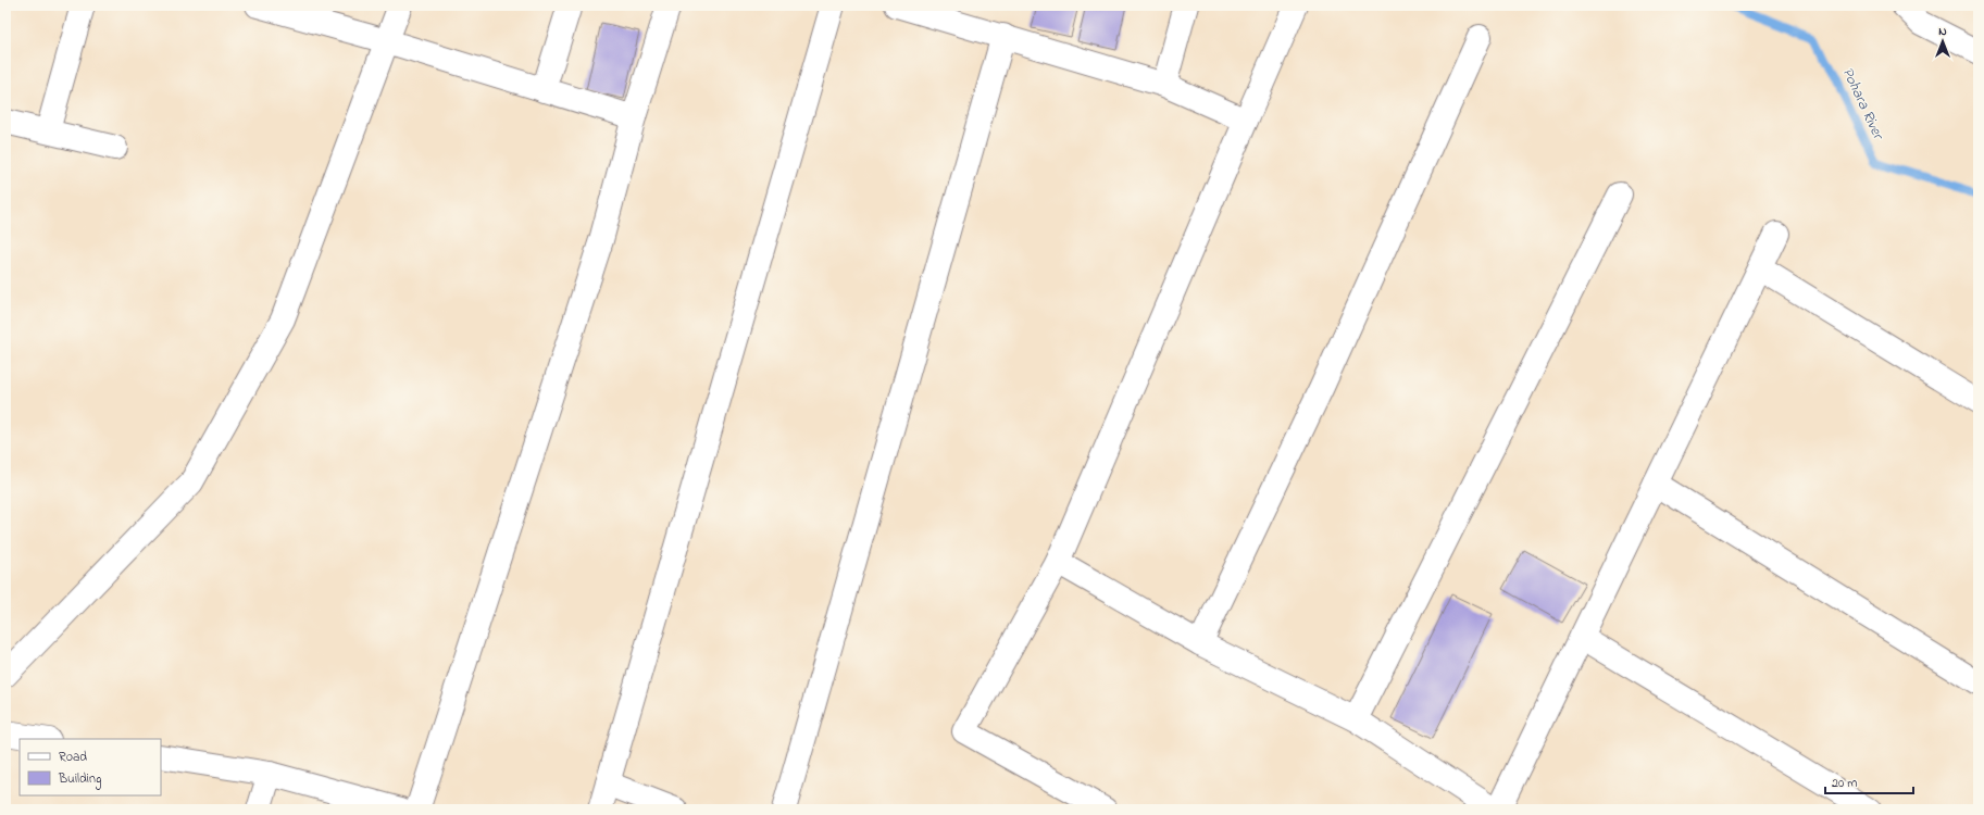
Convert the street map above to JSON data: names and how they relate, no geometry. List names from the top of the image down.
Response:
{
  "water": ["Pohara River"],
  "legend": ["Road", "Building"],
  "scale_bar": "20 m",
  "north": "top"
}
